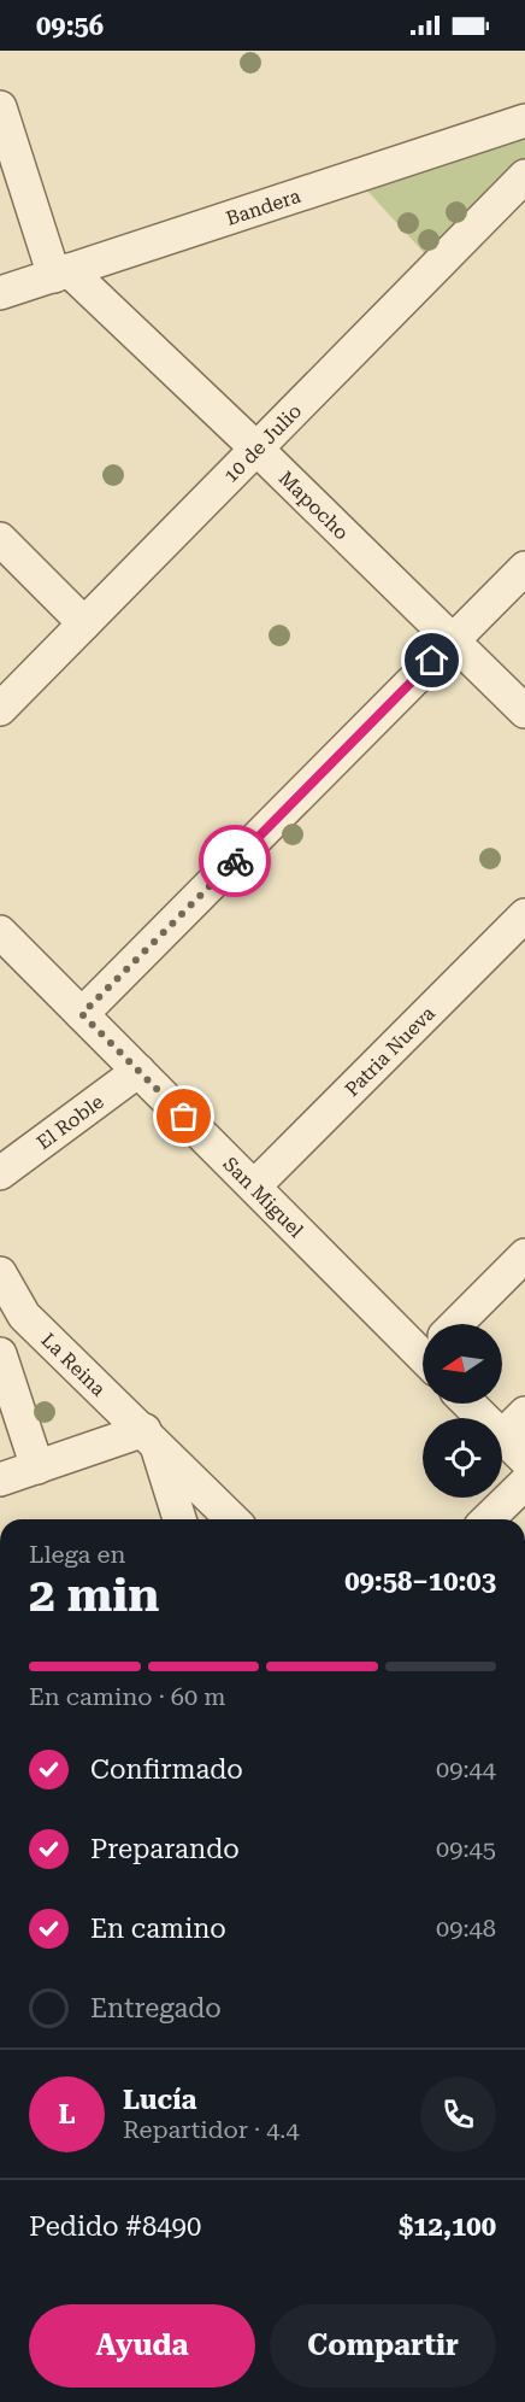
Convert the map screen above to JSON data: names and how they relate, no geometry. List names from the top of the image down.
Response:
{
  "streets": {
    "street": [
      "Bandera",
      "10 de Julio",
      "Mapocho",
      "Patria Nueva",
      "El Roble",
      "San Miguel",
      "La Reina"
    ]
  },
  "crossings": [
    ["Bandera", "Mapocho"],
    ["10 de Julio", "Mapocho"],
    ["Patria Nueva", "San Miguel"],
    ["El Roble", "San Miguel"]
  ],
  "north": "left",
  "page": {
    "status": "09:56",
    "heading": ["2 min", "Llega en", "09:58–10:03"],
    "panel": [
      "Lucía",
      "Repartidor · 4.4",
      "Pedido #8490",
      "$12,100"
    ],
    "bar": "En camino · 60 m",
    "list": [
      ["Confirmado", "09:44"],
      ["Preparando", "09:45"],
      ["En camino", "09:48"],
      "Entregado"
    ],
    "round": "L",
    "buttons": ["Ayuda", "Compartir"]
  }
}
